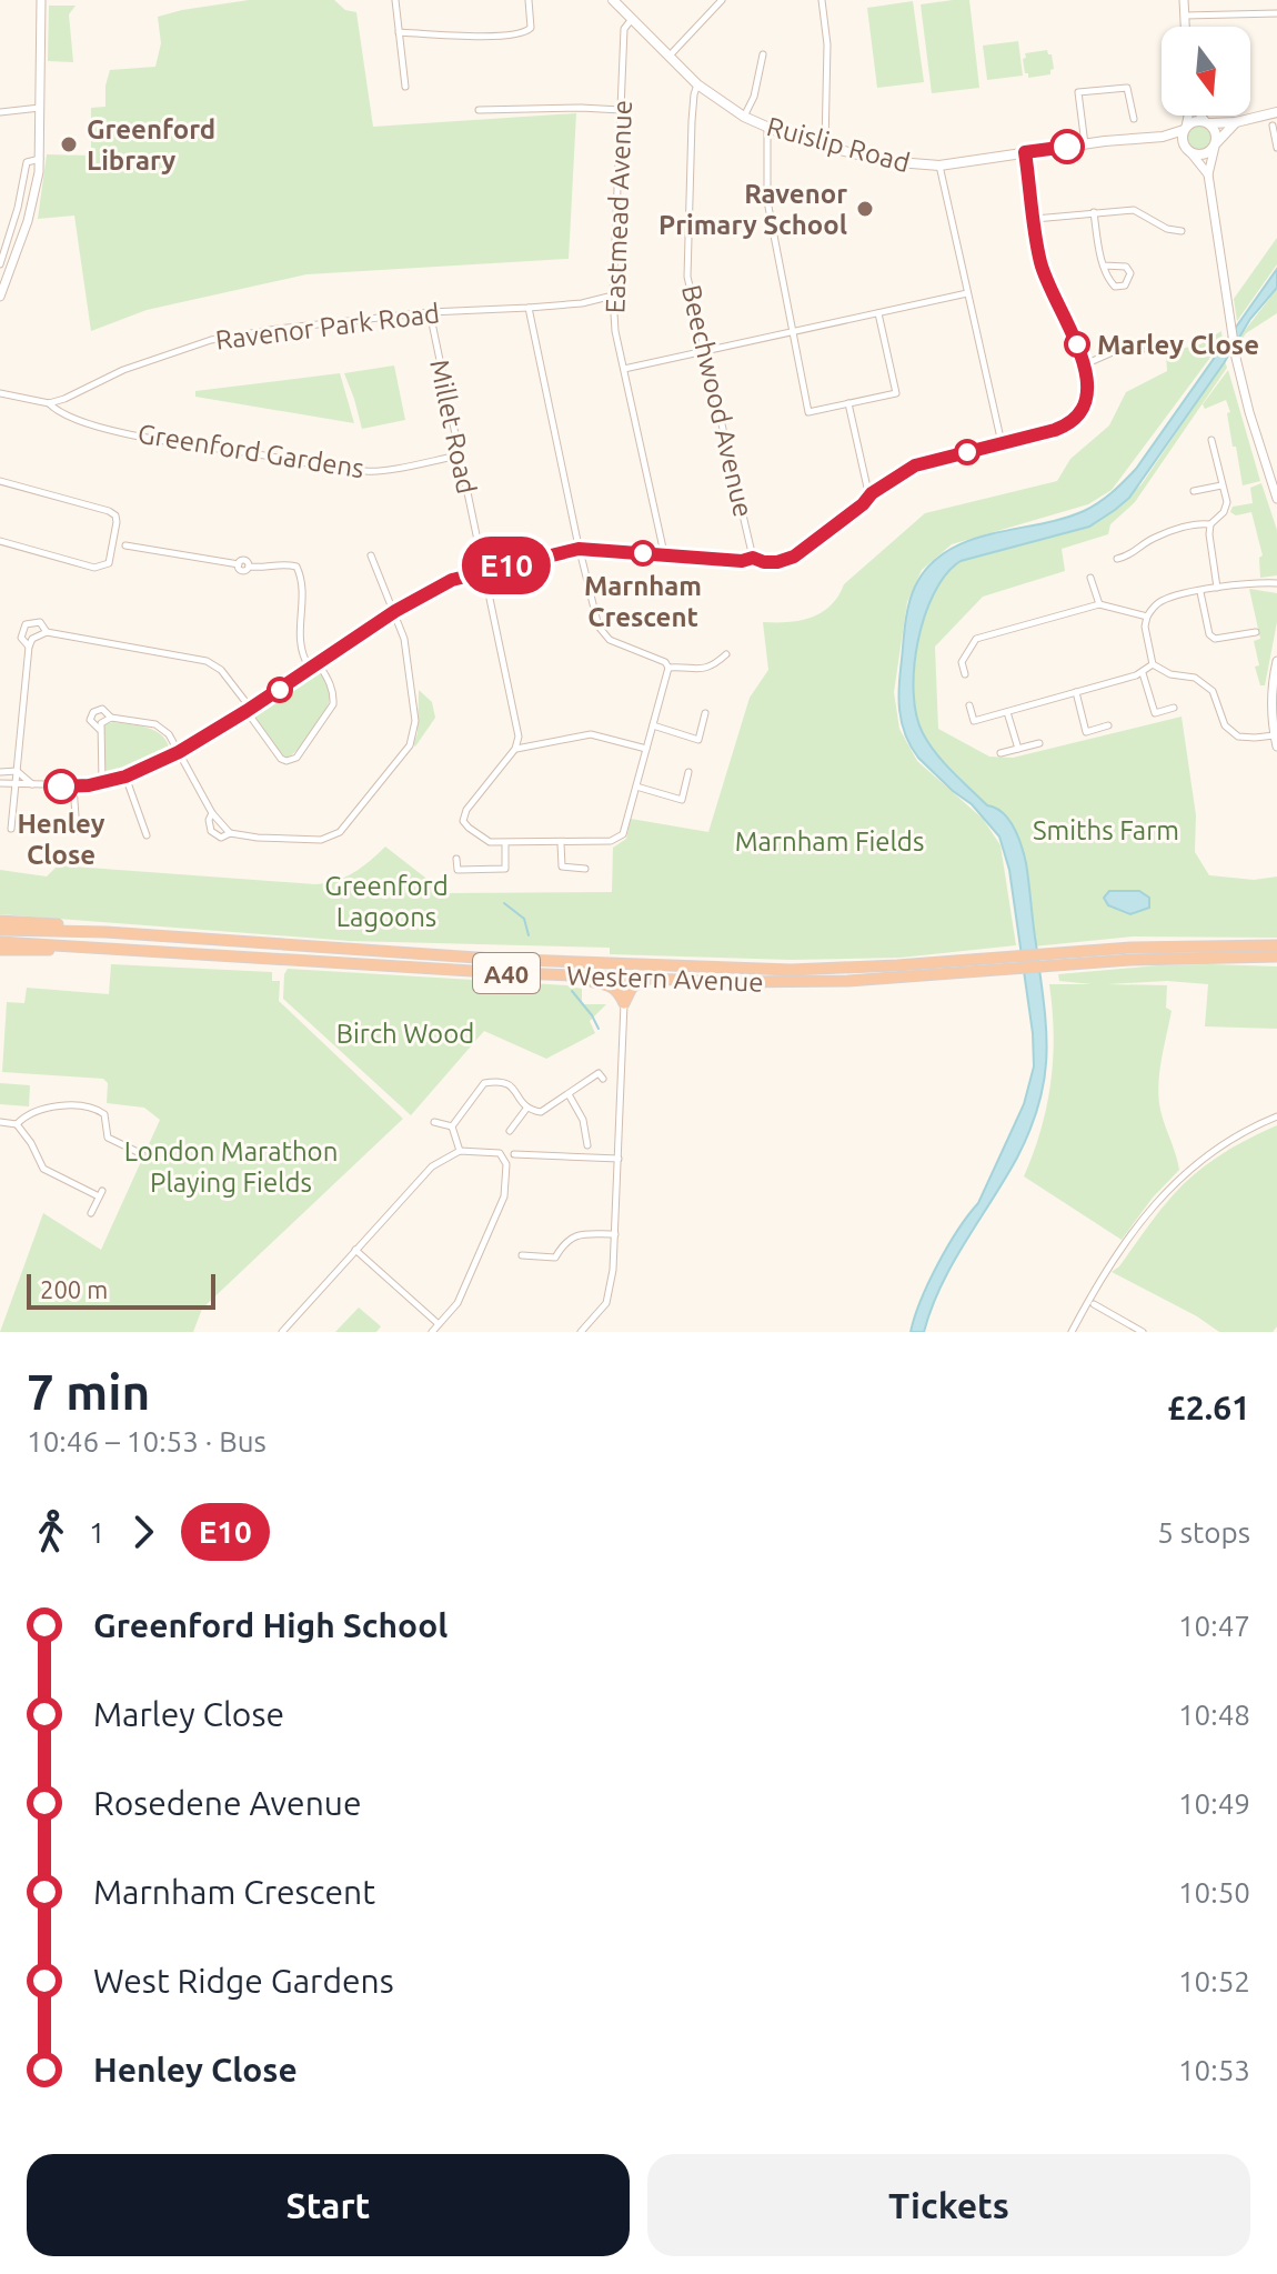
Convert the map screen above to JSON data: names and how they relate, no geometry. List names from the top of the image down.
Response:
{
  "streets": {
    "highway": ["A40", "Western Avenue"],
    "main road": ["Ruislip Road"],
    "street": [
      "Eastmead Avenue",
      "Ravenor Park Road",
      "Beechwood Avenue",
      "Millet Road",
      "Greenford Gardens"
    ]
  },
  "crossings": [
    ["Ruislip Road", "Eastmead Avenue"],
    ["Ruislip Road", "Beechwood Avenue"],
    ["Eastmead Avenue", "Ravenor Park Road"],
    ["Ravenor Park Road", "Millet Road"],
    ["Ravenor Park Road", "Greenford Gardens"],
    ["Millet Road", "Greenford Gardens"],
    ["A40", "Western Avenue"]
  ],
  "parks": [
    "Smiths Farm",
    "Marnham Fields",
    "Greenford Lagoons",
    "Birch Wood",
    "London Marathon Playing Fields"
  ],
  "places": [
    "Greenford Library",
    "Ravenor Primary School",
    "Marley Close",
    "Marnham Crescent",
    "Henley Close"
  ],
  "lines": ["bus line E10"],
  "scale_bar": "200 m",
  "north": "bottom",
  "page": {
    "on_map": "E10",
    "scale": "200 m",
    "heading": ["7 min", "10:46 – 10:53 · Bus", "£2.61"],
    "legs": ["1", "E10", "5 stops"],
    "list": [
      {
        "name": "Greenford High School",
        "value": "10:47"
      },
      {
        "name": "Marley Close",
        "value": "10:48"
      },
      {
        "name": "Rosedene Avenue",
        "value": "10:49"
      },
      {
        "name": "Marnham Crescent",
        "value": "10:50"
      },
      {
        "name": "West Ridge Gardens",
        "value": "10:52"
      },
      {
        "name": "Henley Close",
        "value": "10:53"
      }
    ],
    "buttons": ["Start", "Tickets"]
  }
}
